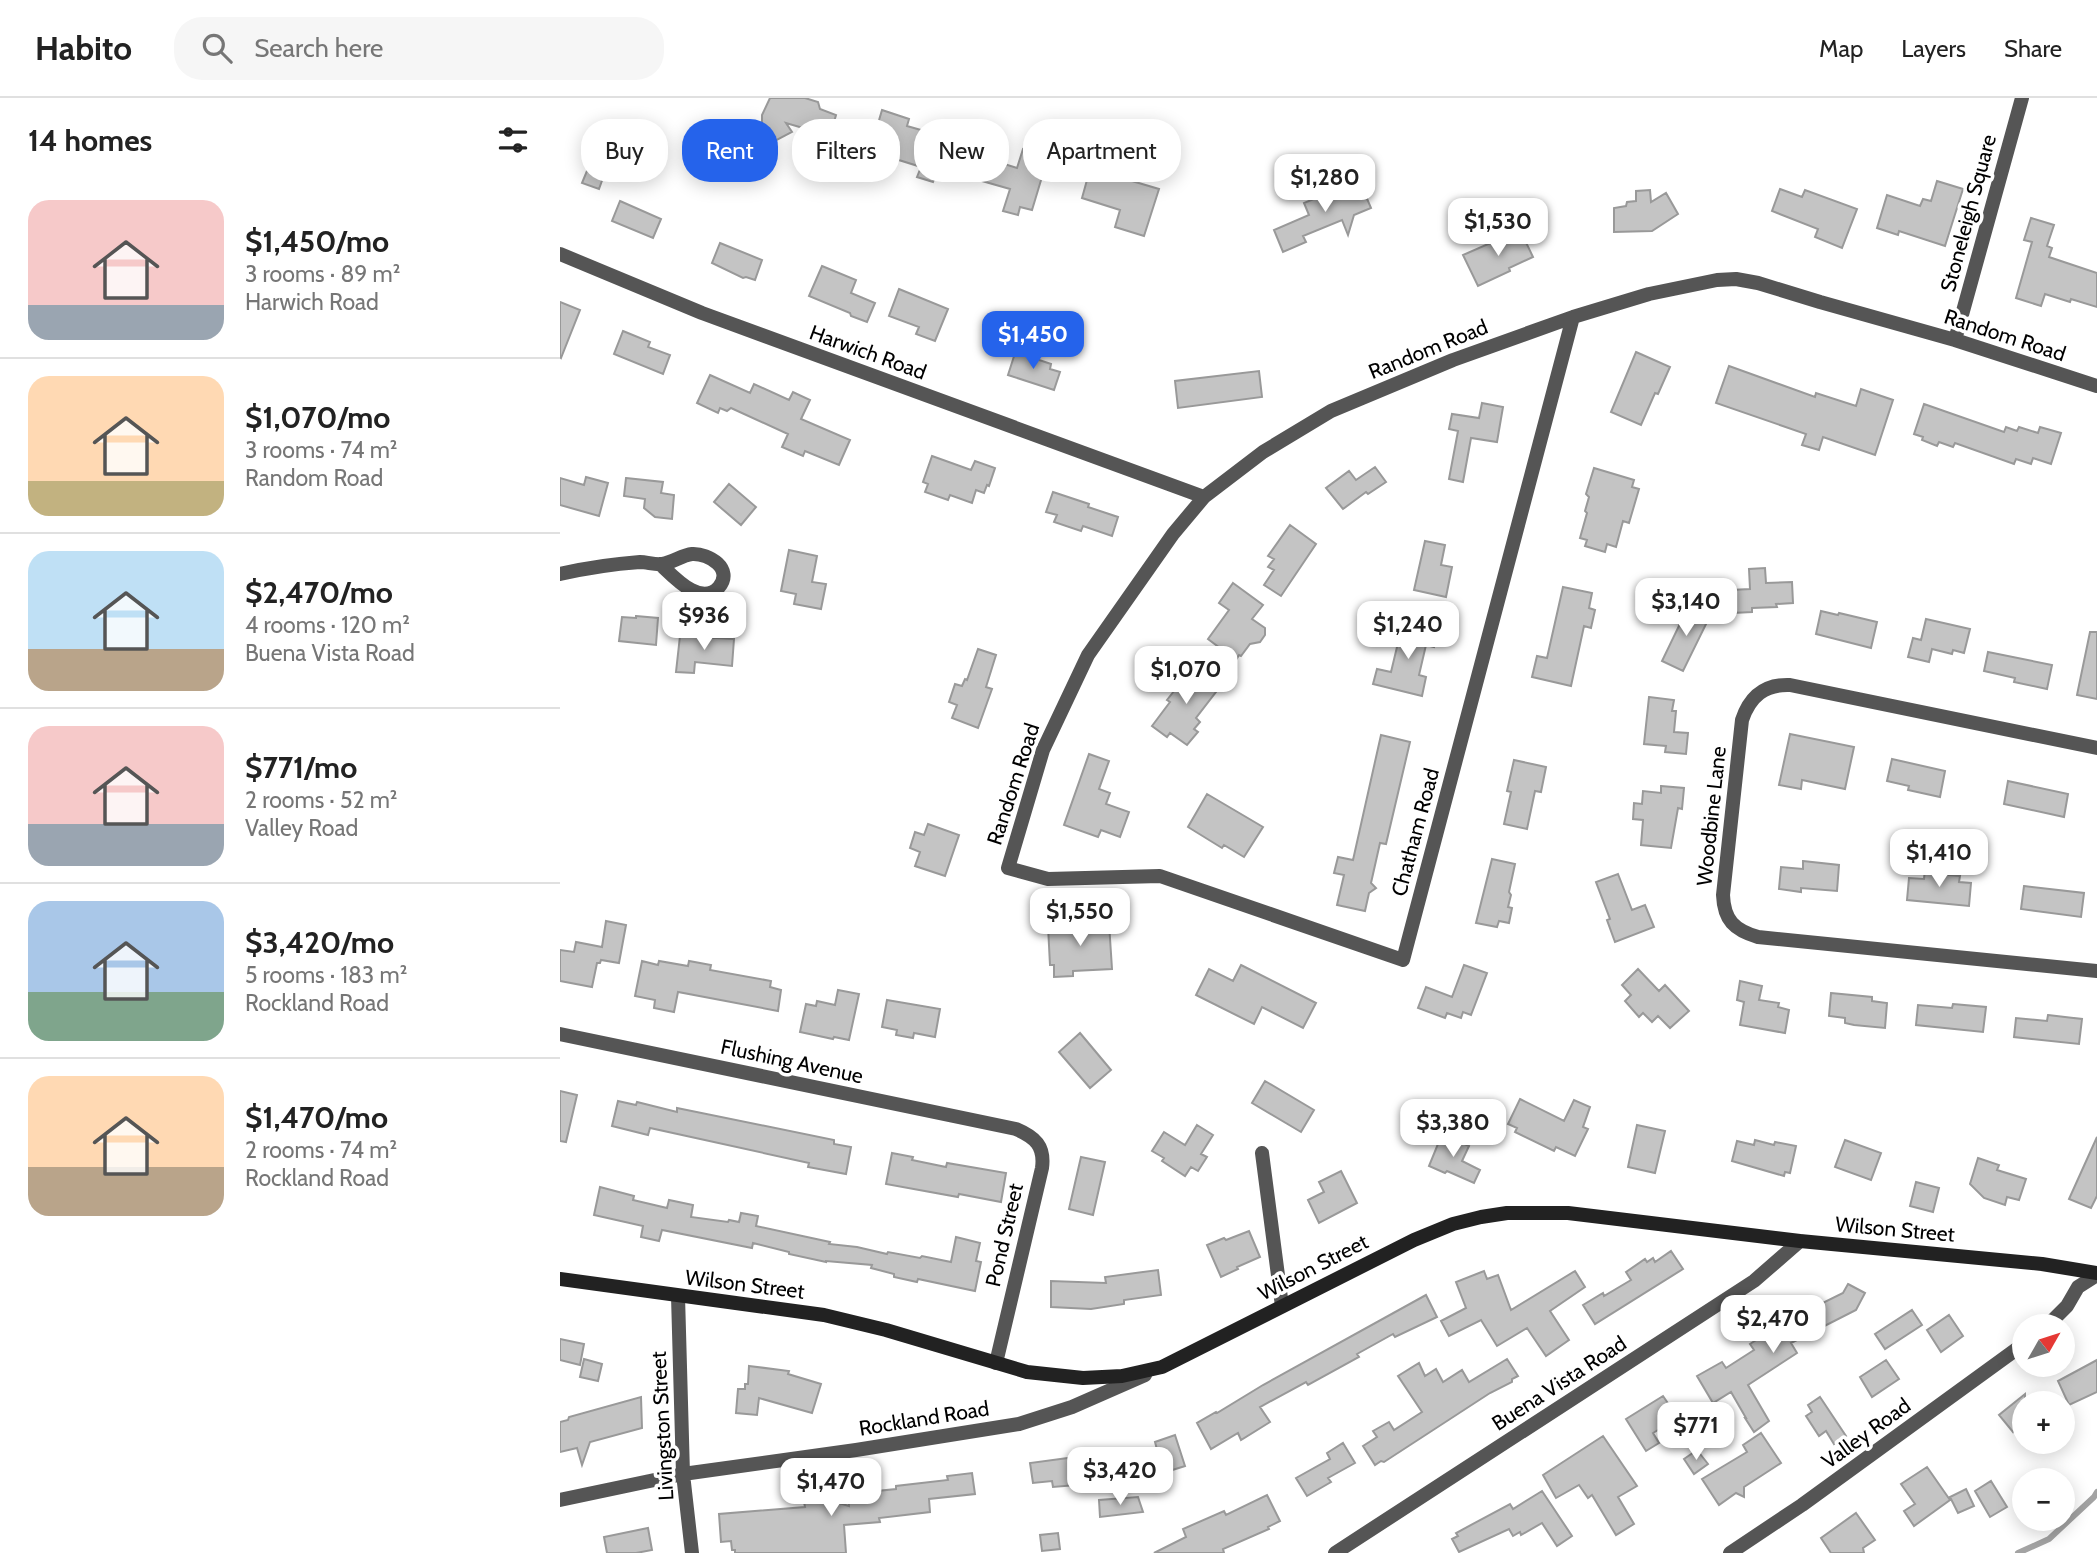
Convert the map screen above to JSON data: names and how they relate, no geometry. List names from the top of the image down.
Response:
{
  "streets": {
    "main road": ["Wilson Street"],
    "street": [
      "Stoneleigh Square",
      "Random Road",
      "Harwich Road",
      "Woodbine Lane",
      "Chatham Road",
      "Flushing Avenue",
      "Pond Street",
      "Buena Vista Road",
      "Rockland Road",
      "Livingston Street",
      "Valley Road"
    ]
  },
  "crossings": [
    ["Stoneleigh Square", "Random Road"],
    ["Random Road", "Harwich Road"],
    ["Random Road", "Chatham Road"],
    ["Flushing Avenue", "Pond Street"],
    ["Wilson Street", "Pond Street"],
    ["Wilson Street", "Buena Vista Road"],
    ["Wilson Street", "Rockland Road"],
    ["Wilson Street", "Livingston Street"],
    ["Rockland Road", "Livingston Street"]
  ],
  "north": "top right",
  "page": {
    "header": "Habito",
    "search": "Search here",
    "nav": ["Map", "Layers", "Share"],
    "heading": "14 homes",
    "chip": [
      "Buy",
      "Rent",
      "Filters",
      "New",
      "Apartment"
    ],
    "price": [
      "$1,280",
      "$1,530",
      "$1,450",
      "$3,140",
      "$936",
      "$1,240",
      "$1,070",
      "$1,410",
      "$1,550",
      "$3,380",
      "$2,470",
      "$771",
      "$3,420",
      "$1,470"
    ],
    "list": [
      {
        "name": "$1,450/mo",
        "note": "3 rooms · 89 m² · Harwich Road"
      },
      {
        "name": "$1,070/mo",
        "note": "3 rooms · 74 m² · Random Road"
      },
      {
        "name": "$2,470/mo",
        "note": "4 rooms · 120 m² · Buena Vista Road"
      },
      {
        "name": "$771/mo",
        "note": "2 rooms · 52 m² · Valley Road"
      },
      {
        "name": "$3,420/mo",
        "note": "5 rooms · 183 m² · Rockland Road"
      },
      {
        "name": "$1,470/mo",
        "note": "2 rooms · 74 m² · Rockland Road"
      }
    ],
    "map_buttons": ["+", "−"]
  }
}
